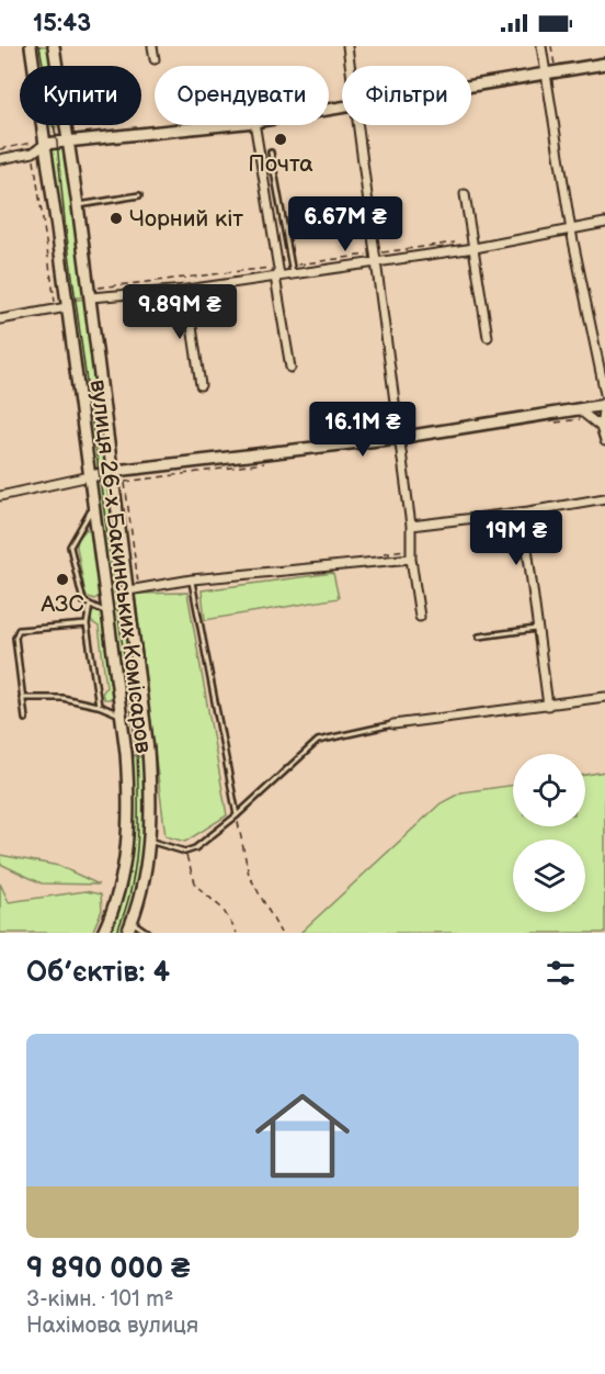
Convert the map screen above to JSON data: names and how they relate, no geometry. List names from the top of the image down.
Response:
{
  "streets": {
    "street": ["вулиця 26-х Бакинських Комісаров"]
  },
  "places": ["Почта", "Чорний кіт", "АЗС"],
  "page": {
    "status": "15:43",
    "chip": ["Купити", "Орендувати", "Фільтри"],
    "price": [
      "6.67M ₴",
      "9.89M ₴",
      "16.1M ₴",
      "19M ₴"
    ],
    "heading": "Об’єктів: 4",
    "list": [
      {
        "name": "9 890 000 ₴",
        "note": "3-кімн. · 101 m² · Нахімова вулиця"
      }
    ]
  }
}
